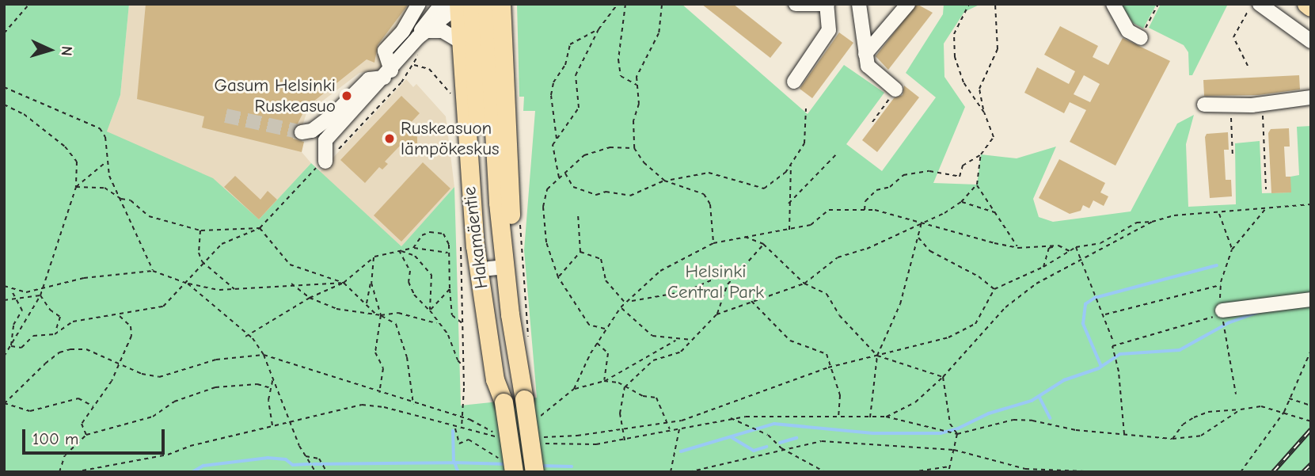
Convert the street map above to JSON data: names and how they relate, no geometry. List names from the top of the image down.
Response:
{
  "streets": {
    "main road": ["Hakamäentie"]
  },
  "parks": ["Helsinki Central Park"],
  "places": ["Gasum Helsinki Ruskeasuo", "Ruskeasuon lämpökeskus"],
  "scale_bar": "100 m",
  "north": "right"
}
